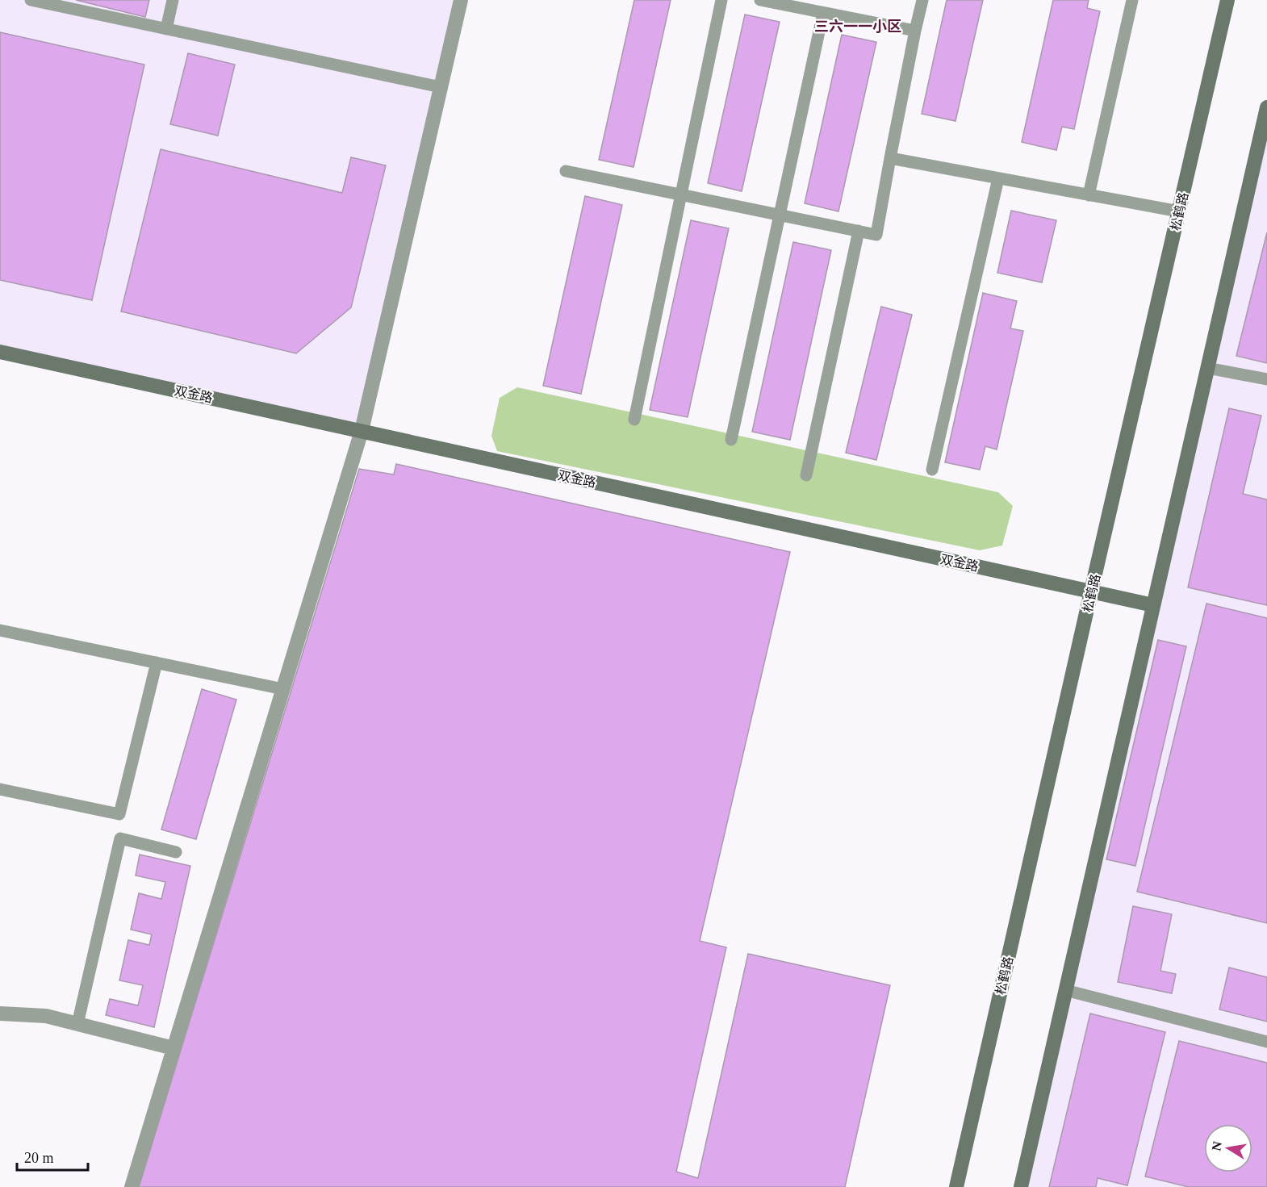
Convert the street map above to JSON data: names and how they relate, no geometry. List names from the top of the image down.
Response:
{
  "streets": {
    "main road": ["松鹤路", "双金路"]
  },
  "crossings": [
    ["松鹤路", "双金路"]
  ],
  "districts": ["三六一一小区"],
  "scale_bar": "20 m",
  "north": "left"
}
